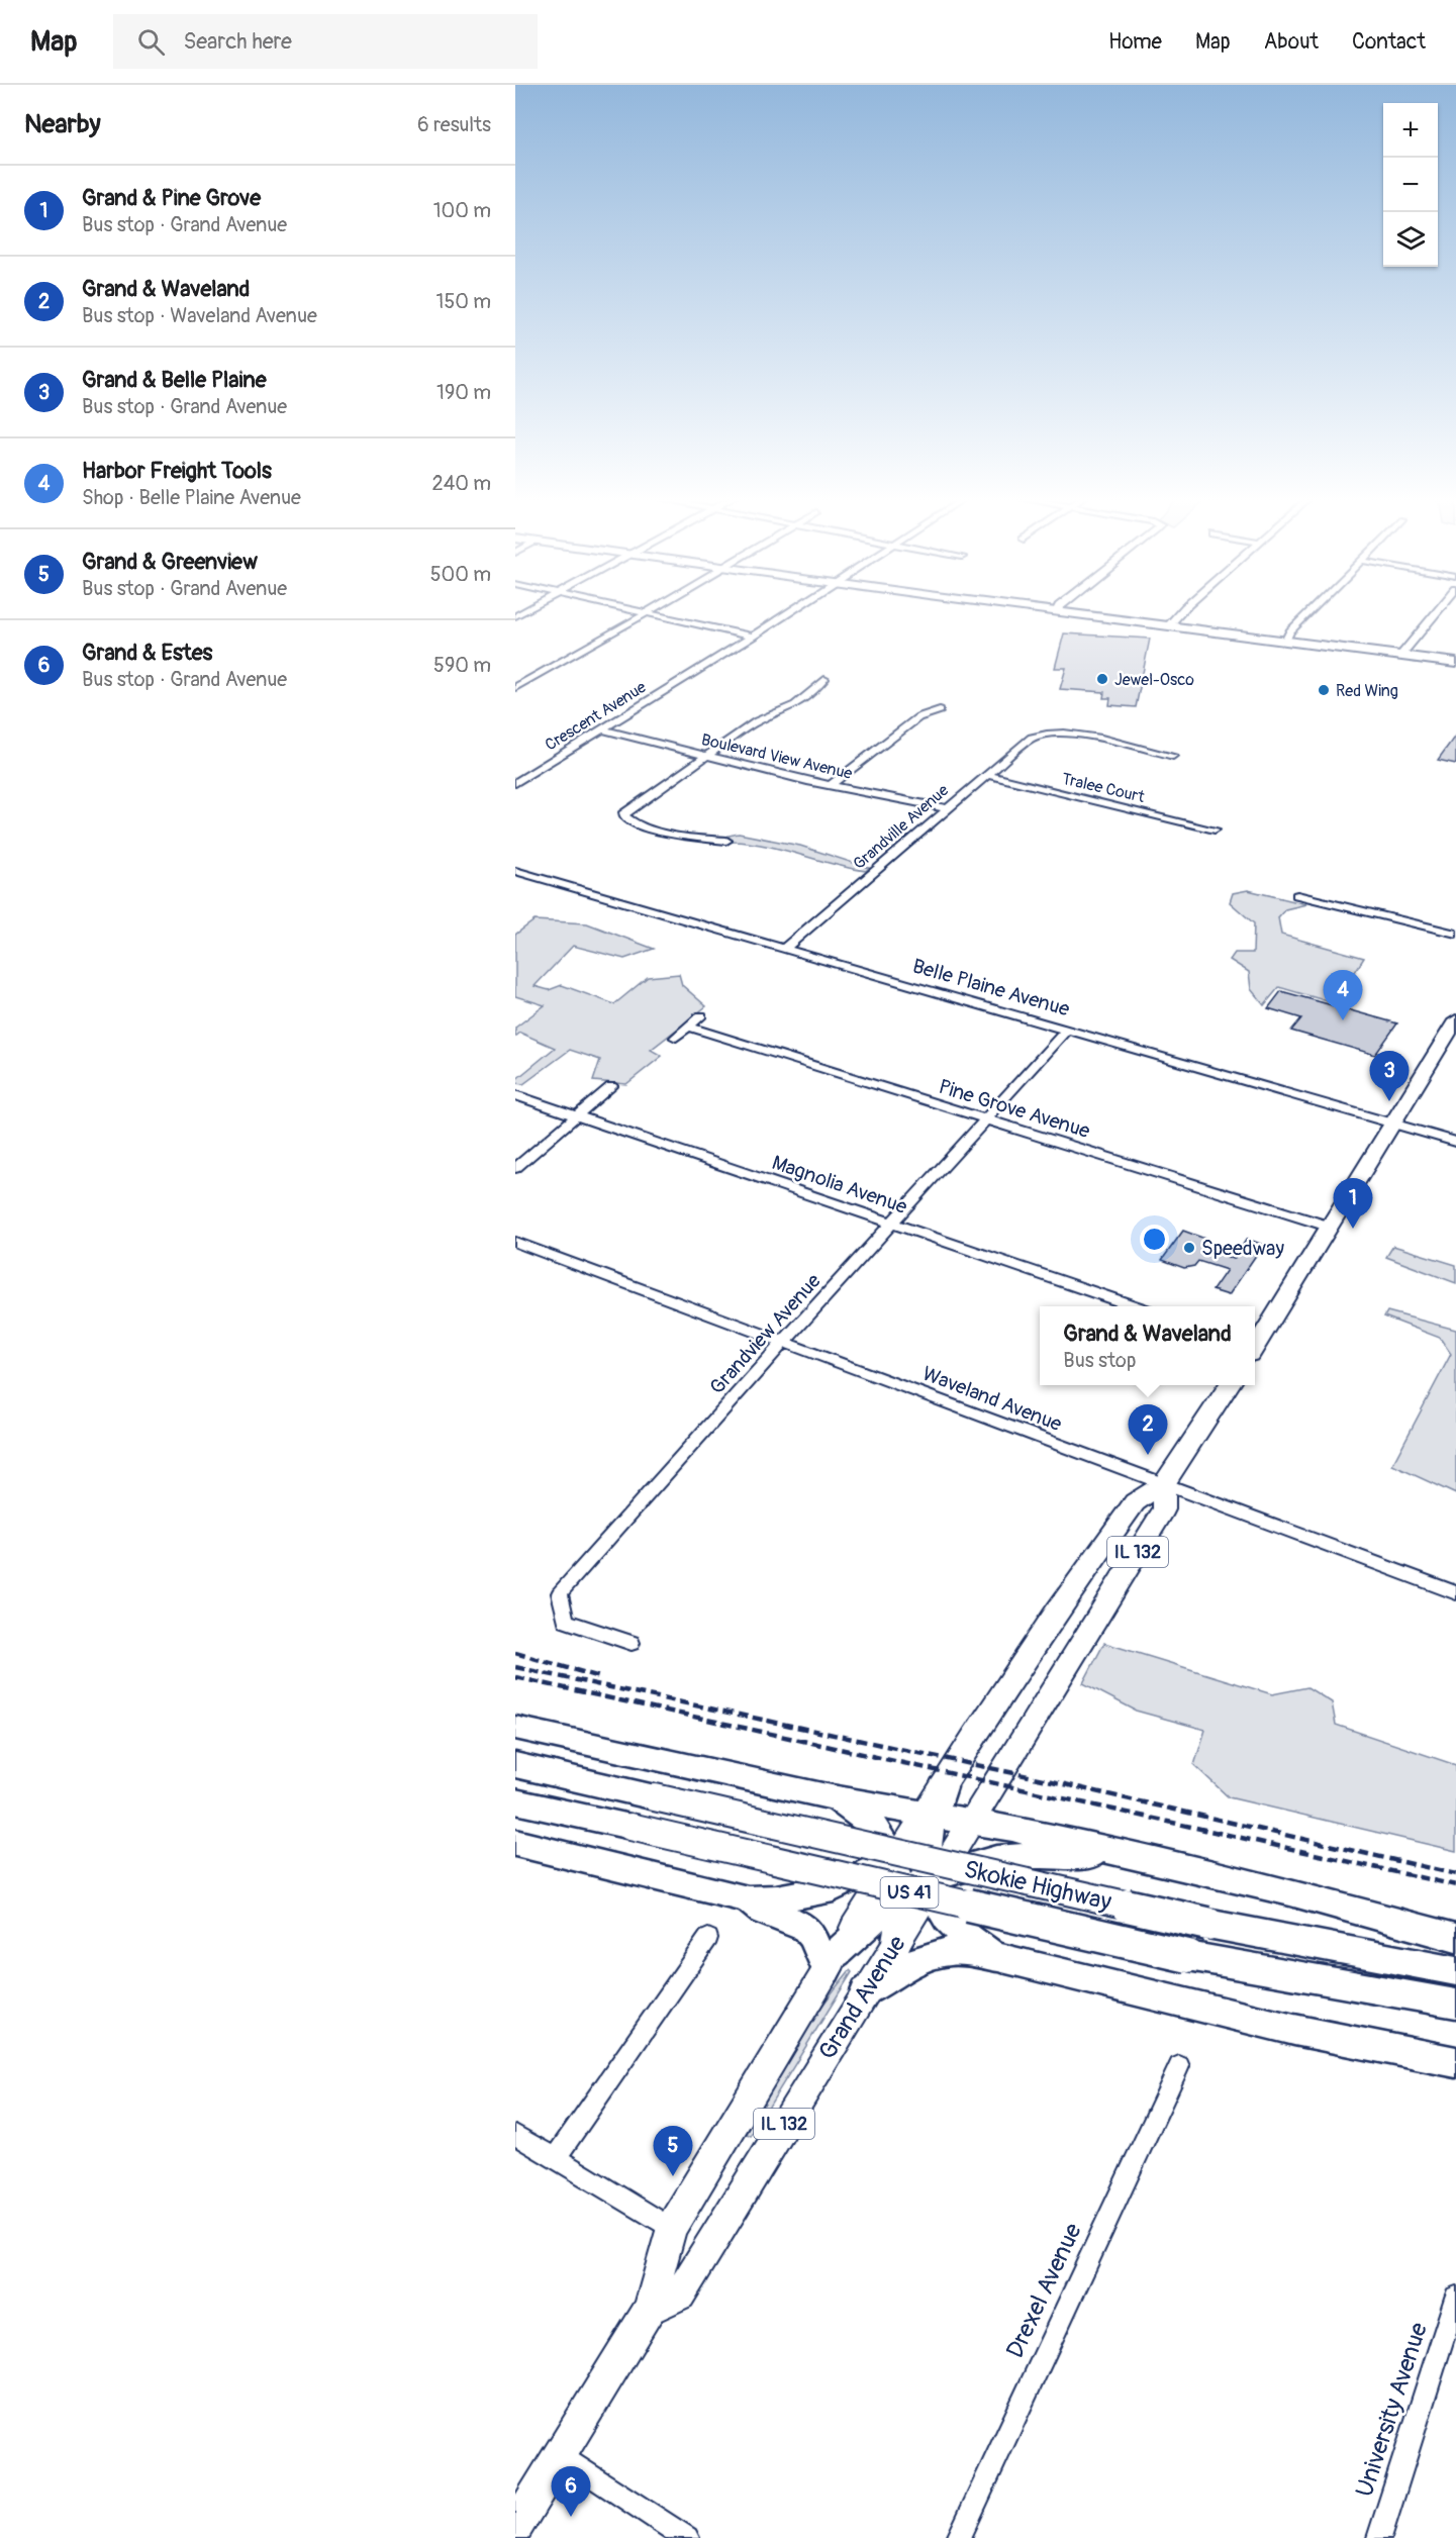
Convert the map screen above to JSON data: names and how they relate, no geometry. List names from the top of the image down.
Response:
{
  "streets": {
    "highway": ["Skokie Highway", "US 41"],
    "main road": ["IL 132", "Grand Avenue"],
    "street": [
      "Crescent Avenue",
      "Boulevard View Avenue",
      "Tralee Court",
      "Grandville Avenue",
      "Belle Plaine Avenue",
      "Pine Grove Avenue",
      "Magnolia Avenue",
      "Grandview Avenue",
      "Waveland Avenue",
      "Drexel Avenue",
      "University Avenue"
    ]
  },
  "crossings": [
    ["Crescent Avenue", "Boulevard View Avenue"],
    ["Boulevard View Avenue", "Grandville Avenue"],
    ["Tralee Court", "Grandville Avenue"],
    ["Grandville Avenue", "Belle Plaine Avenue"],
    ["Belle Plaine Avenue", "Grandview Avenue"],
    ["Pine Grove Avenue", "Grandview Avenue"],
    ["Magnolia Avenue", "Grandview Avenue"],
    ["Grandview Avenue", "Waveland Avenue"],
    ["Waveland Avenue", "Grand Avenue"]
  ],
  "places": ["Jewel-Osco", "Red Wing", "Speedway"],
  "page": {
    "header": "Map",
    "search": "Search here",
    "nav": [
      "Home",
      "Map",
      "About",
      "Contact"
    ],
    "heading": ["Nearby", "6 results"],
    "map_buttons": ["+", "−"],
    "list": [
      {
        "mark": "1",
        "name": "Grand & Pine Grove",
        "note": "Bus stop · Grand Avenue",
        "value": "100 m"
      },
      {
        "mark": "2",
        "name": "Grand & Waveland",
        "note": "Bus stop · Waveland Avenue",
        "value": "150 m"
      },
      {
        "mark": "3",
        "name": "Grand & Belle Plaine",
        "note": "Bus stop · Grand Avenue",
        "value": "190 m"
      },
      {
        "mark": "4",
        "name": "Harbor Freight Tools",
        "note": "Shop · Belle Plaine Avenue",
        "value": "240 m"
      },
      {
        "mark": "5",
        "name": "Grand & Greenview",
        "note": "Bus stop · Grand Avenue",
        "value": "500 m"
      },
      {
        "mark": "6",
        "name": "Grand & Estes",
        "note": "Bus stop · Grand Avenue",
        "value": "590 m"
      }
    ],
    "pins": [
      "4",
      "3",
      "1",
      "2",
      "5",
      "6"
    ],
    "popup": ["Grand & Waveland", "Bus stop"]
  }
}
